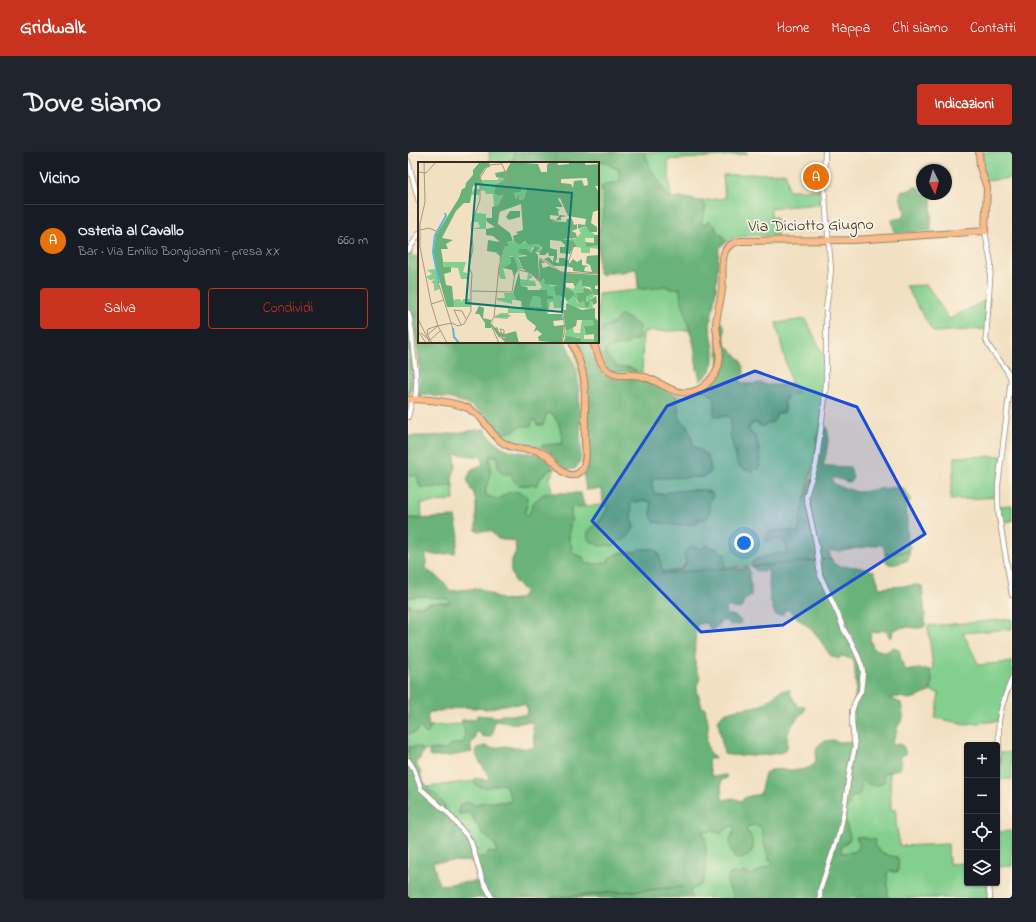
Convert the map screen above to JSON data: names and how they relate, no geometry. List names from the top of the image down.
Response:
{
  "streets": {
    "main road": ["Via Diciotto Giugno"]
  },
  "north": "bottom",
  "page": {
    "header": "Gridwalk",
    "nav": [
      "Home",
      "Mappa",
      "Chi siamo",
      "Contatti"
    ],
    "title": "Dove siamo",
    "buttons": [
      "Indicazioni",
      ["Salva", "Condividi"]
    ],
    "heading": "Vicino",
    "pins": "A",
    "list": [
      {
        "mark": "A",
        "name": "Osteria al Cavallo",
        "note": "Bar · Via Emilio Bongioanni - presa XX",
        "value": "660 m"
      }
    ],
    "map_buttons": ["+", "−"]
  }
}
